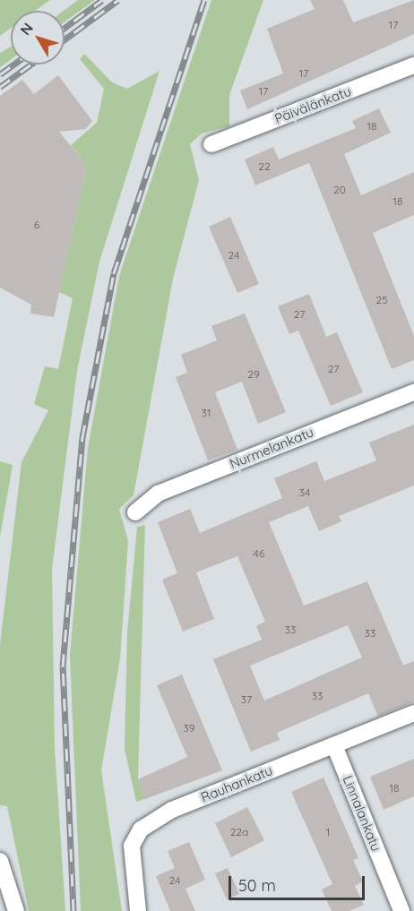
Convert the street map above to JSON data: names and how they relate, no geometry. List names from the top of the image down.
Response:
{
  "streets": {
    "street": [
      "Päivälänkatu",
      "Nurmelankatu",
      "Rauhankatu",
      "Linnalankatu"
    ]
  },
  "crossings": [
    ["Rauhankatu", "Linnalankatu"]
  ],
  "house_numbers": [
    "17",
    "17",
    "17",
    "18",
    "22",
    "20",
    "18",
    "6",
    "24",
    "25",
    "27",
    "27",
    "29",
    "31",
    "34",
    "46",
    "33",
    "33",
    "33",
    "37",
    "39",
    "18",
    "22a",
    "1",
    "24"
  ],
  "scale_bar": "50 m",
  "north": "top left"
}
